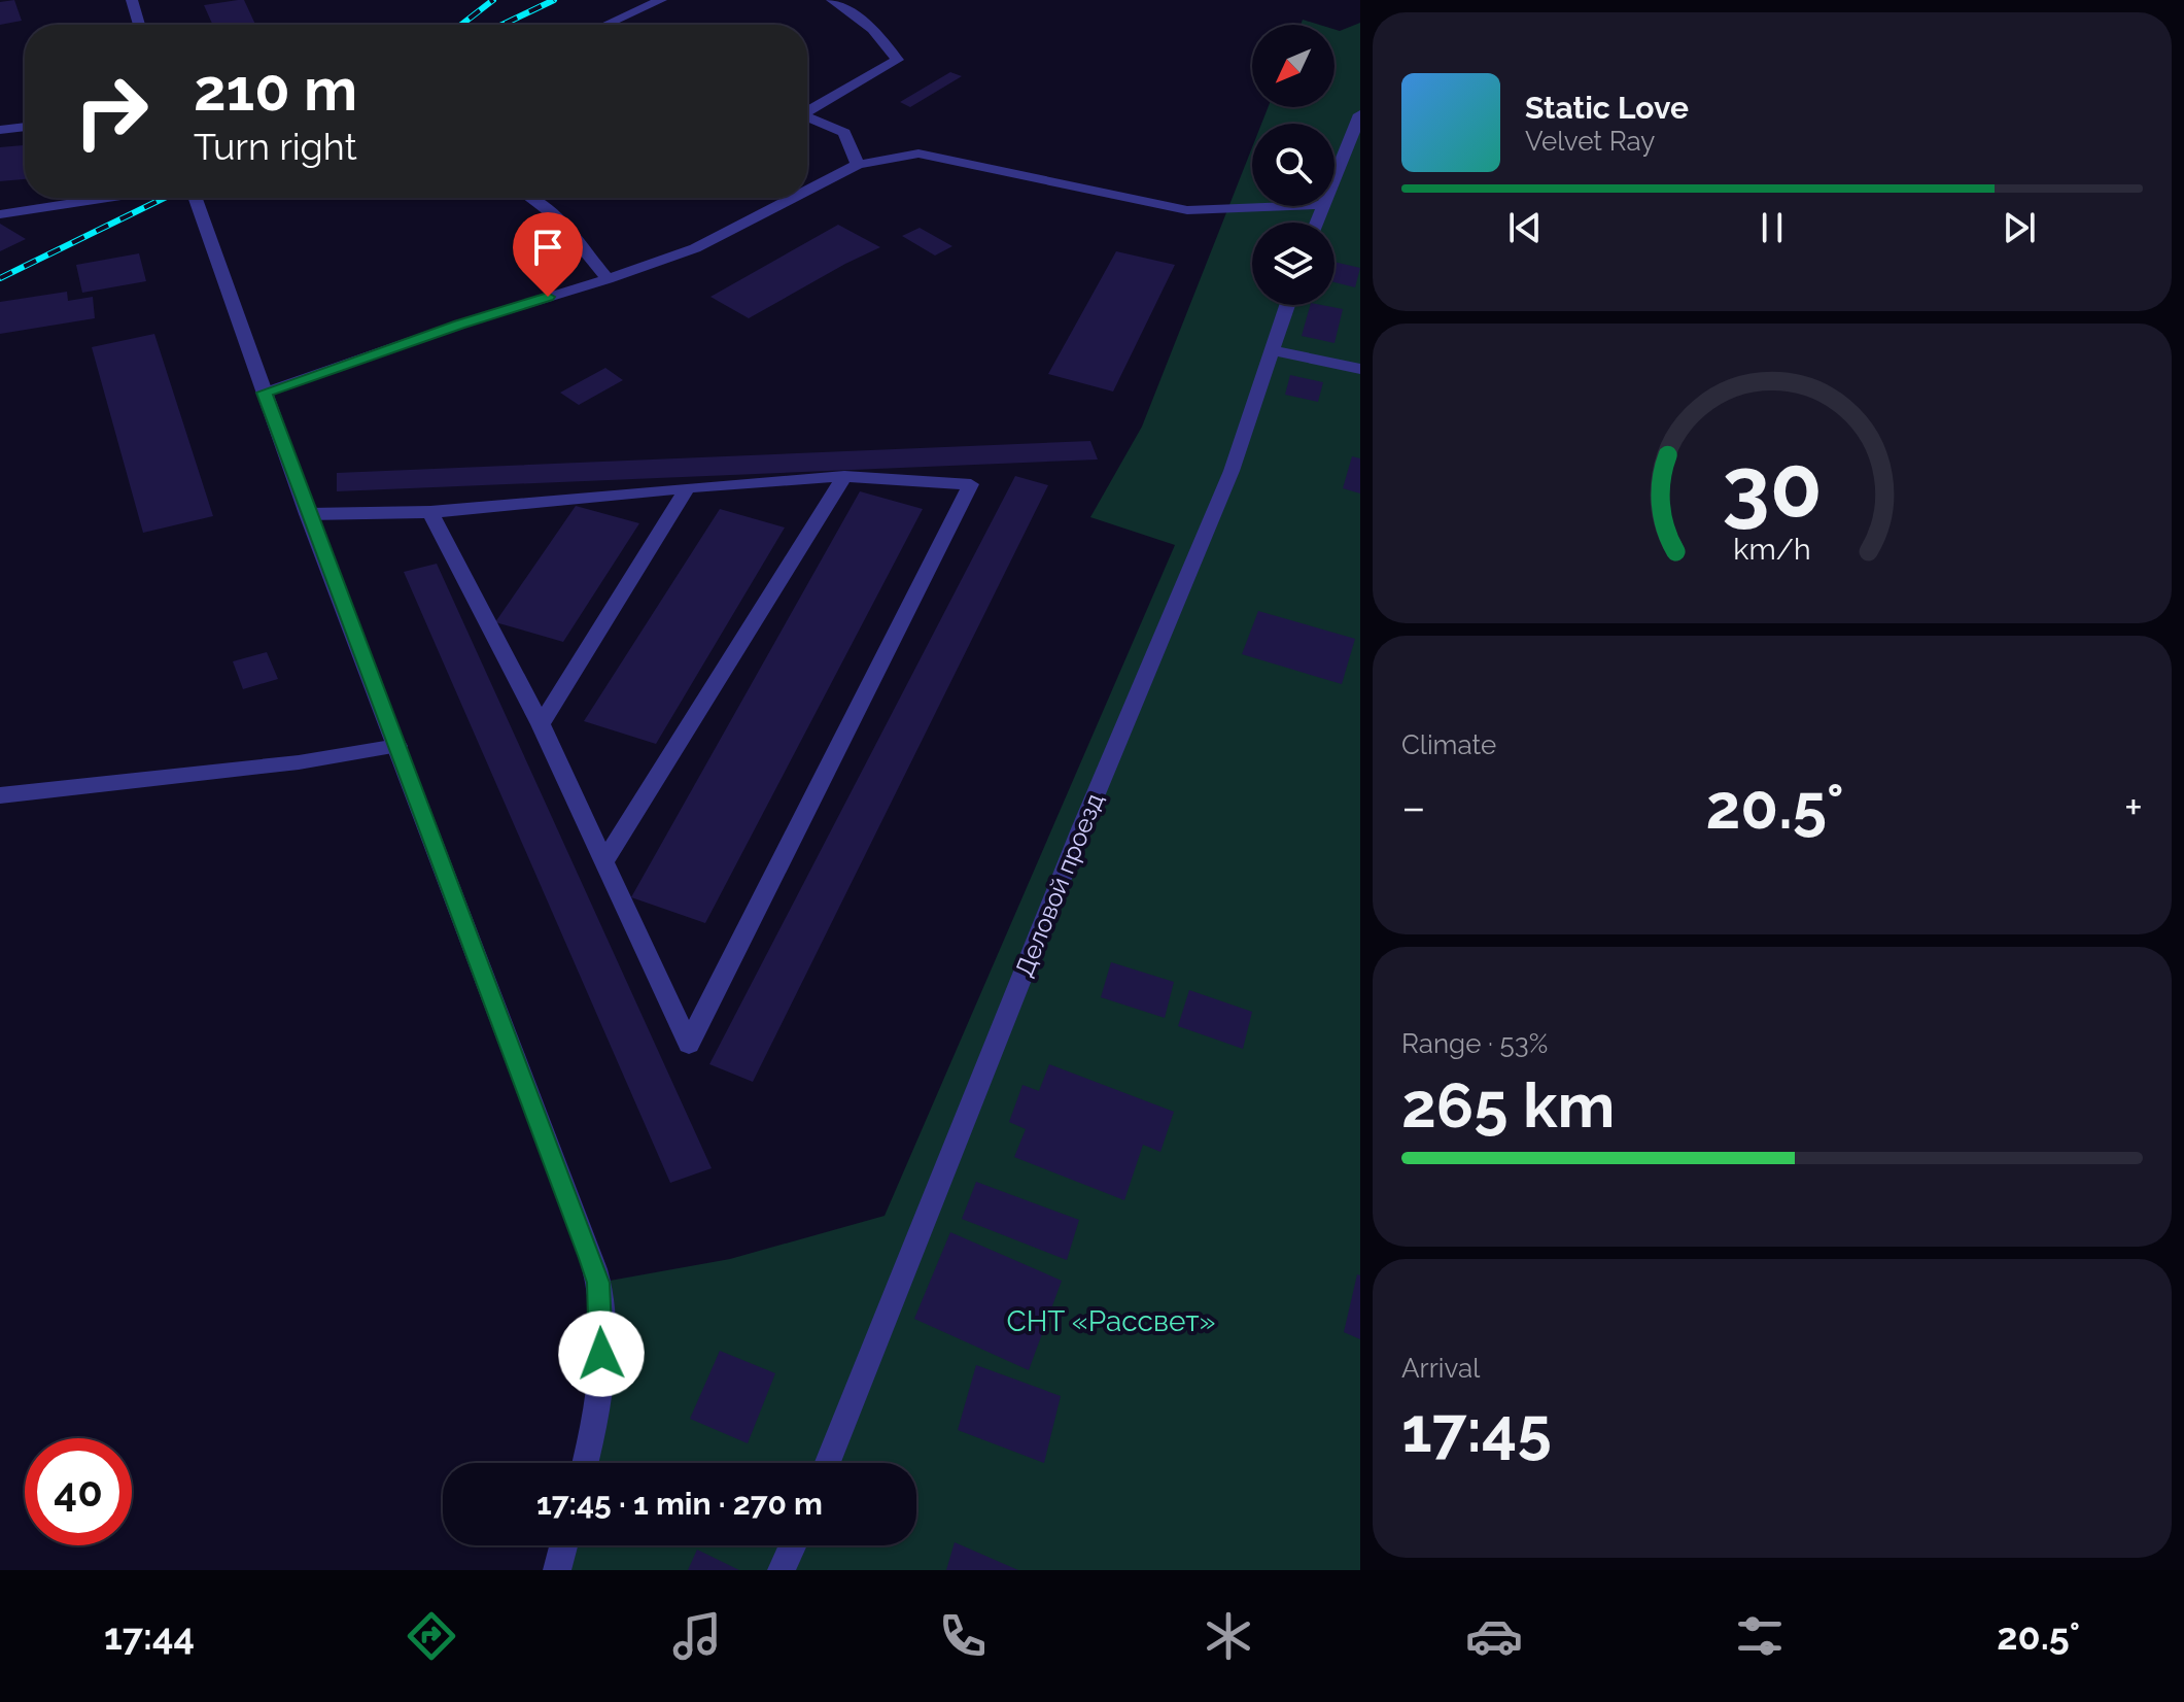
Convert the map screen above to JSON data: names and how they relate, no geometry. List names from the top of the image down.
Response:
{
  "streets": {
    "street": ["Деловой проезд"]
  },
  "parks": ["СНТ «Рассвет»"],
  "north": "bottom left",
  "page": {
    "turn": ["210 m", "Turn right"],
    "song": ["Static Love", "Velvet Ray"],
    "tile": [
      "Climate",
      ["Range · 53%", "265 km"],
      ["Arrival", "17:45"]
    ],
    "heat": ["−", "20.5°", "+"],
    "limit": "40",
    "trip": "17:45 · 1 min · 270 m",
    "tabs": ["17:44", "20.5°"],
    "gauge": ["30", "km/h"]
  }
}
